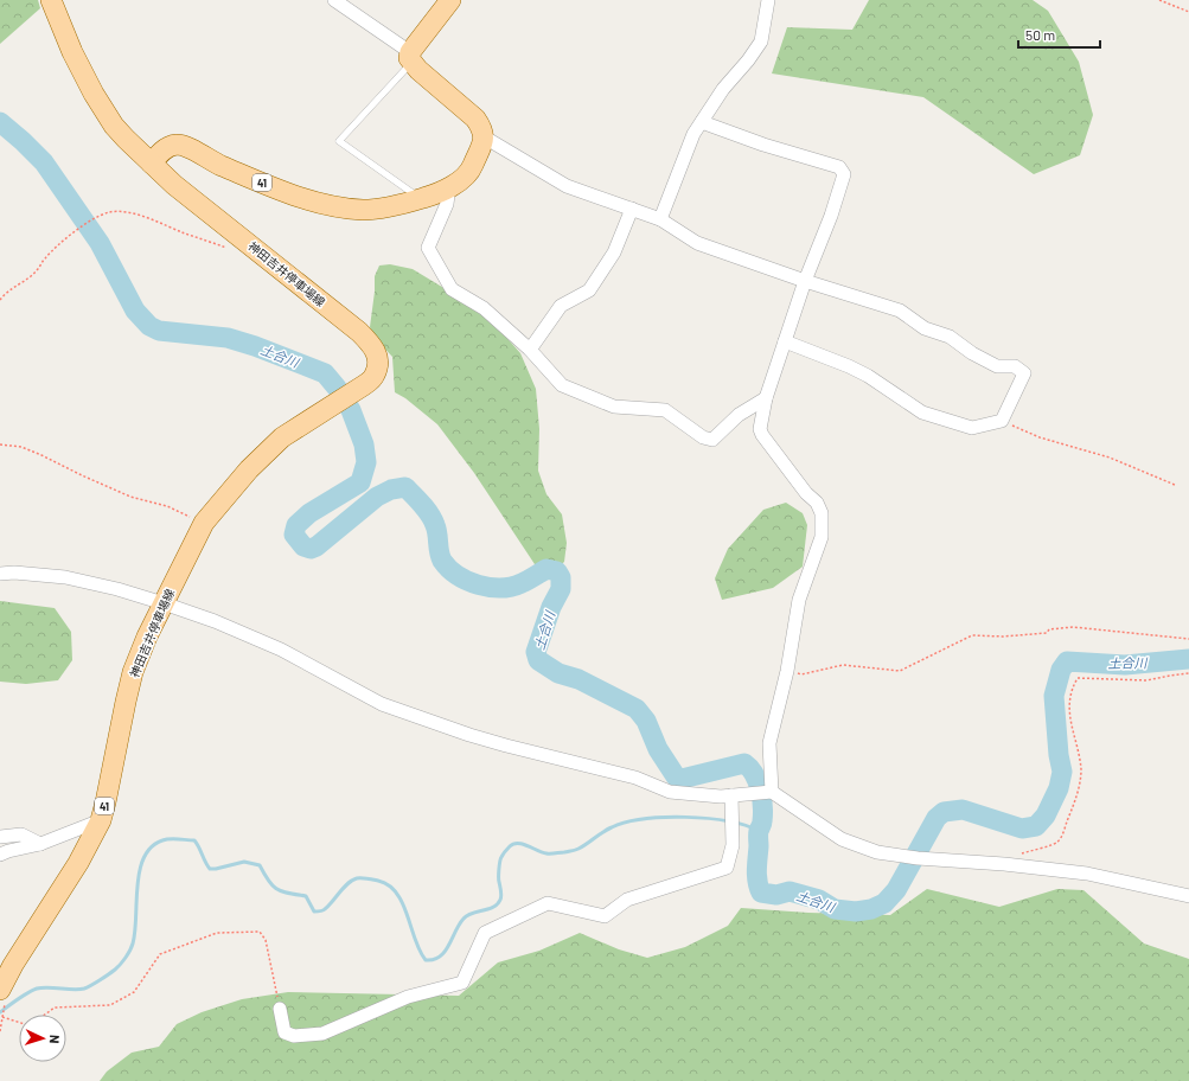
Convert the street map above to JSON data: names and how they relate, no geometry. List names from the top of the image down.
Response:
{
  "streets": {
    "main road": ["41", "神田吉井停車場線"]
  },
  "crossings": [
    ["41", "神田吉井停車場線"]
  ],
  "water": ["土合川"],
  "scale_bar": "50 m",
  "north": "right"
}
